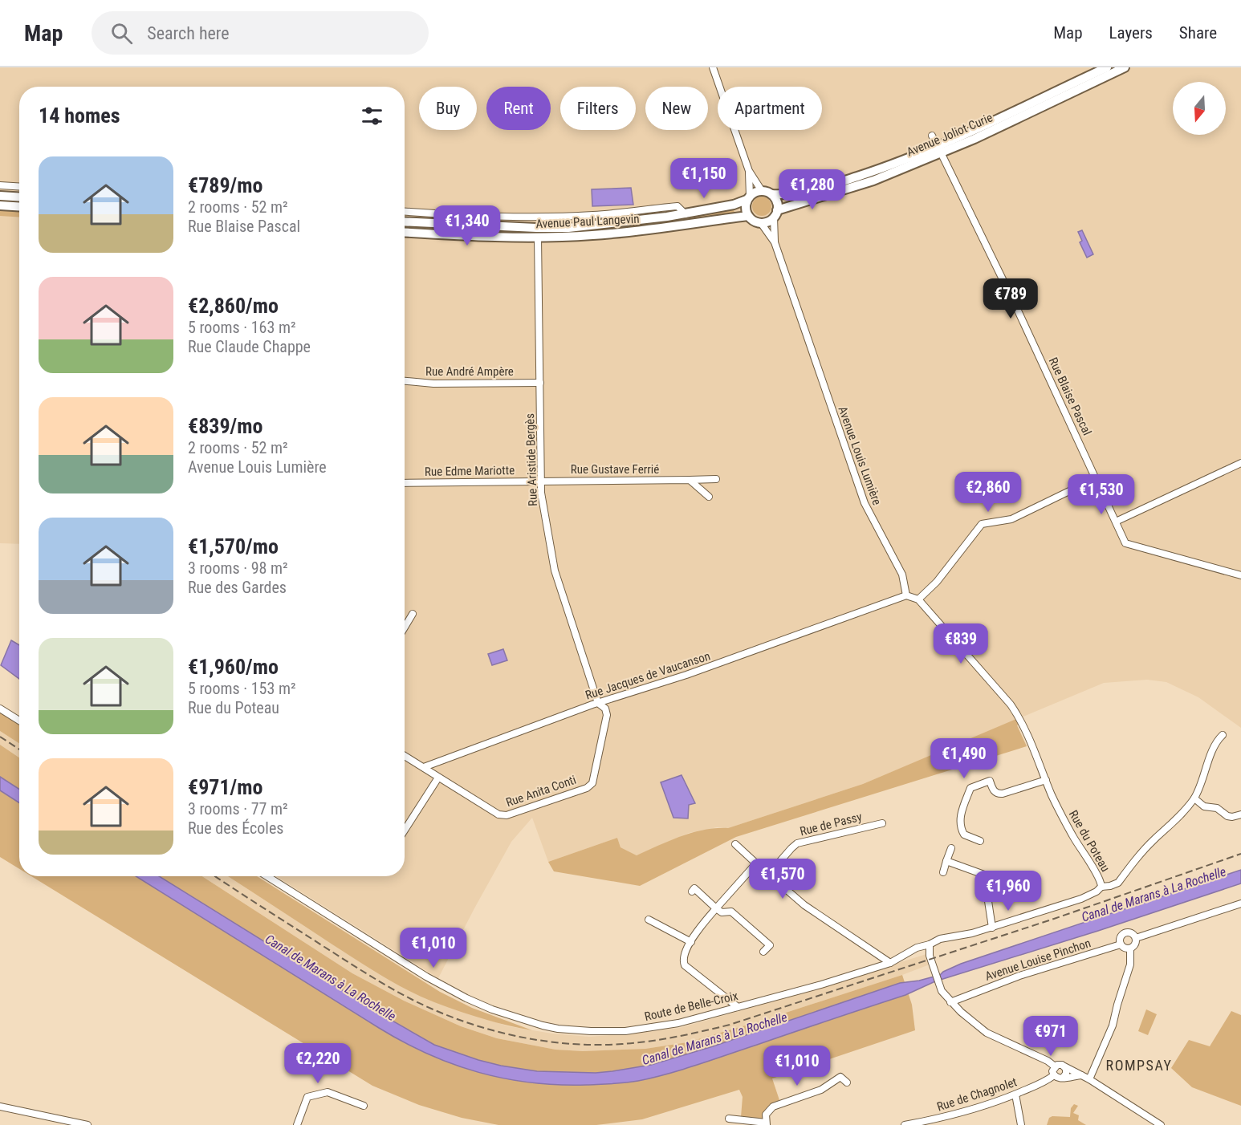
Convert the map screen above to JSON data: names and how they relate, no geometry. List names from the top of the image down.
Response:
{
  "streets": {
    "main road": ["Avenue Joliot Curie", "Avenue Paul Langevin"],
    "street": [
      "Rue André Ampère",
      "Rue Blaise Pascal",
      "Avenue Louis Lumière",
      "Rue Aristide Bergès",
      "Rue Gustave Ferrié",
      "Rue Edme Mariotte",
      "Rue Jacques de Vaucanson",
      "Rue Anita Conti",
      "Rue de Passy",
      "Rue du Poteau",
      "Avenue Louise Pinchon",
      "Route de Belle-Croix",
      "Rue de Chagnolet"
    ]
  },
  "crossings": [
    ["Avenue Joliot Curie", "Avenue Paul Langevin"],
    ["Avenue Joliot Curie", "Rue Blaise Pascal"],
    ["Avenue Joliot Curie", "Avenue Louis Lumière"],
    ["Avenue Paul Langevin", "Avenue Louis Lumière"],
    ["Avenue Paul Langevin", "Rue Aristide Bergès"],
    ["Rue André Ampère", "Rue Aristide Bergès"],
    ["Avenue Louis Lumière", "Rue Jacques de Vaucanson"],
    ["Rue Aristide Bergès", "Rue Gustave Ferrié"],
    ["Rue Aristide Bergès", "Rue Edme Mariotte"],
    ["Rue Aristide Bergès", "Rue Jacques de Vaucanson"],
    ["Rue Aristide Bergès", "Rue Anita Conti"],
    ["Rue Gustave Ferrié", "Rue Edme Mariotte"],
    ["Rue Jacques de Vaucanson", "Rue Anita Conti"],
    ["Rue du Poteau", "Route de Belle-Croix"]
  ],
  "districts": ["ROMPSAY"],
  "water": ["Canal de Marans à La Rochelle"],
  "north": "bottom",
  "page": {
    "header": "Map",
    "search": "Search here",
    "nav": ["Map", "Layers", "Share"],
    "chip": [
      "Buy",
      "Rent",
      "Filters",
      "New",
      "Apartment"
    ],
    "heading": "14 homes",
    "list": [
      {
        "name": "€789/mo",
        "note": "2 rooms · 52 m² · Rue Blaise Pascal"
      },
      {
        "name": "€2,860/mo",
        "note": "5 rooms · 163 m² · Rue Claude Chappe"
      },
      {
        "name": "€839/mo",
        "note": "2 rooms · 52 m² · Avenue Louis Lumière"
      },
      {
        "name": "€1,570/mo",
        "note": "3 rooms · 98 m² · Rue des Gardes"
      },
      {
        "name": "€1,960/mo",
        "note": "5 rooms · 153 m² · Rue du Poteau"
      },
      {
        "name": "€971/mo",
        "note": "3 rooms · 77 m² · Rue des Écoles"
      }
    ],
    "price": [
      "€1,150",
      "€1,280",
      "€1,340",
      "€789",
      "€2,860",
      "€1,530",
      "€839",
      "€1,490",
      "€1,570",
      "€1,960",
      "€1,010",
      "€971",
      "€2,220",
      "€1,010"
    ]
  }
}
